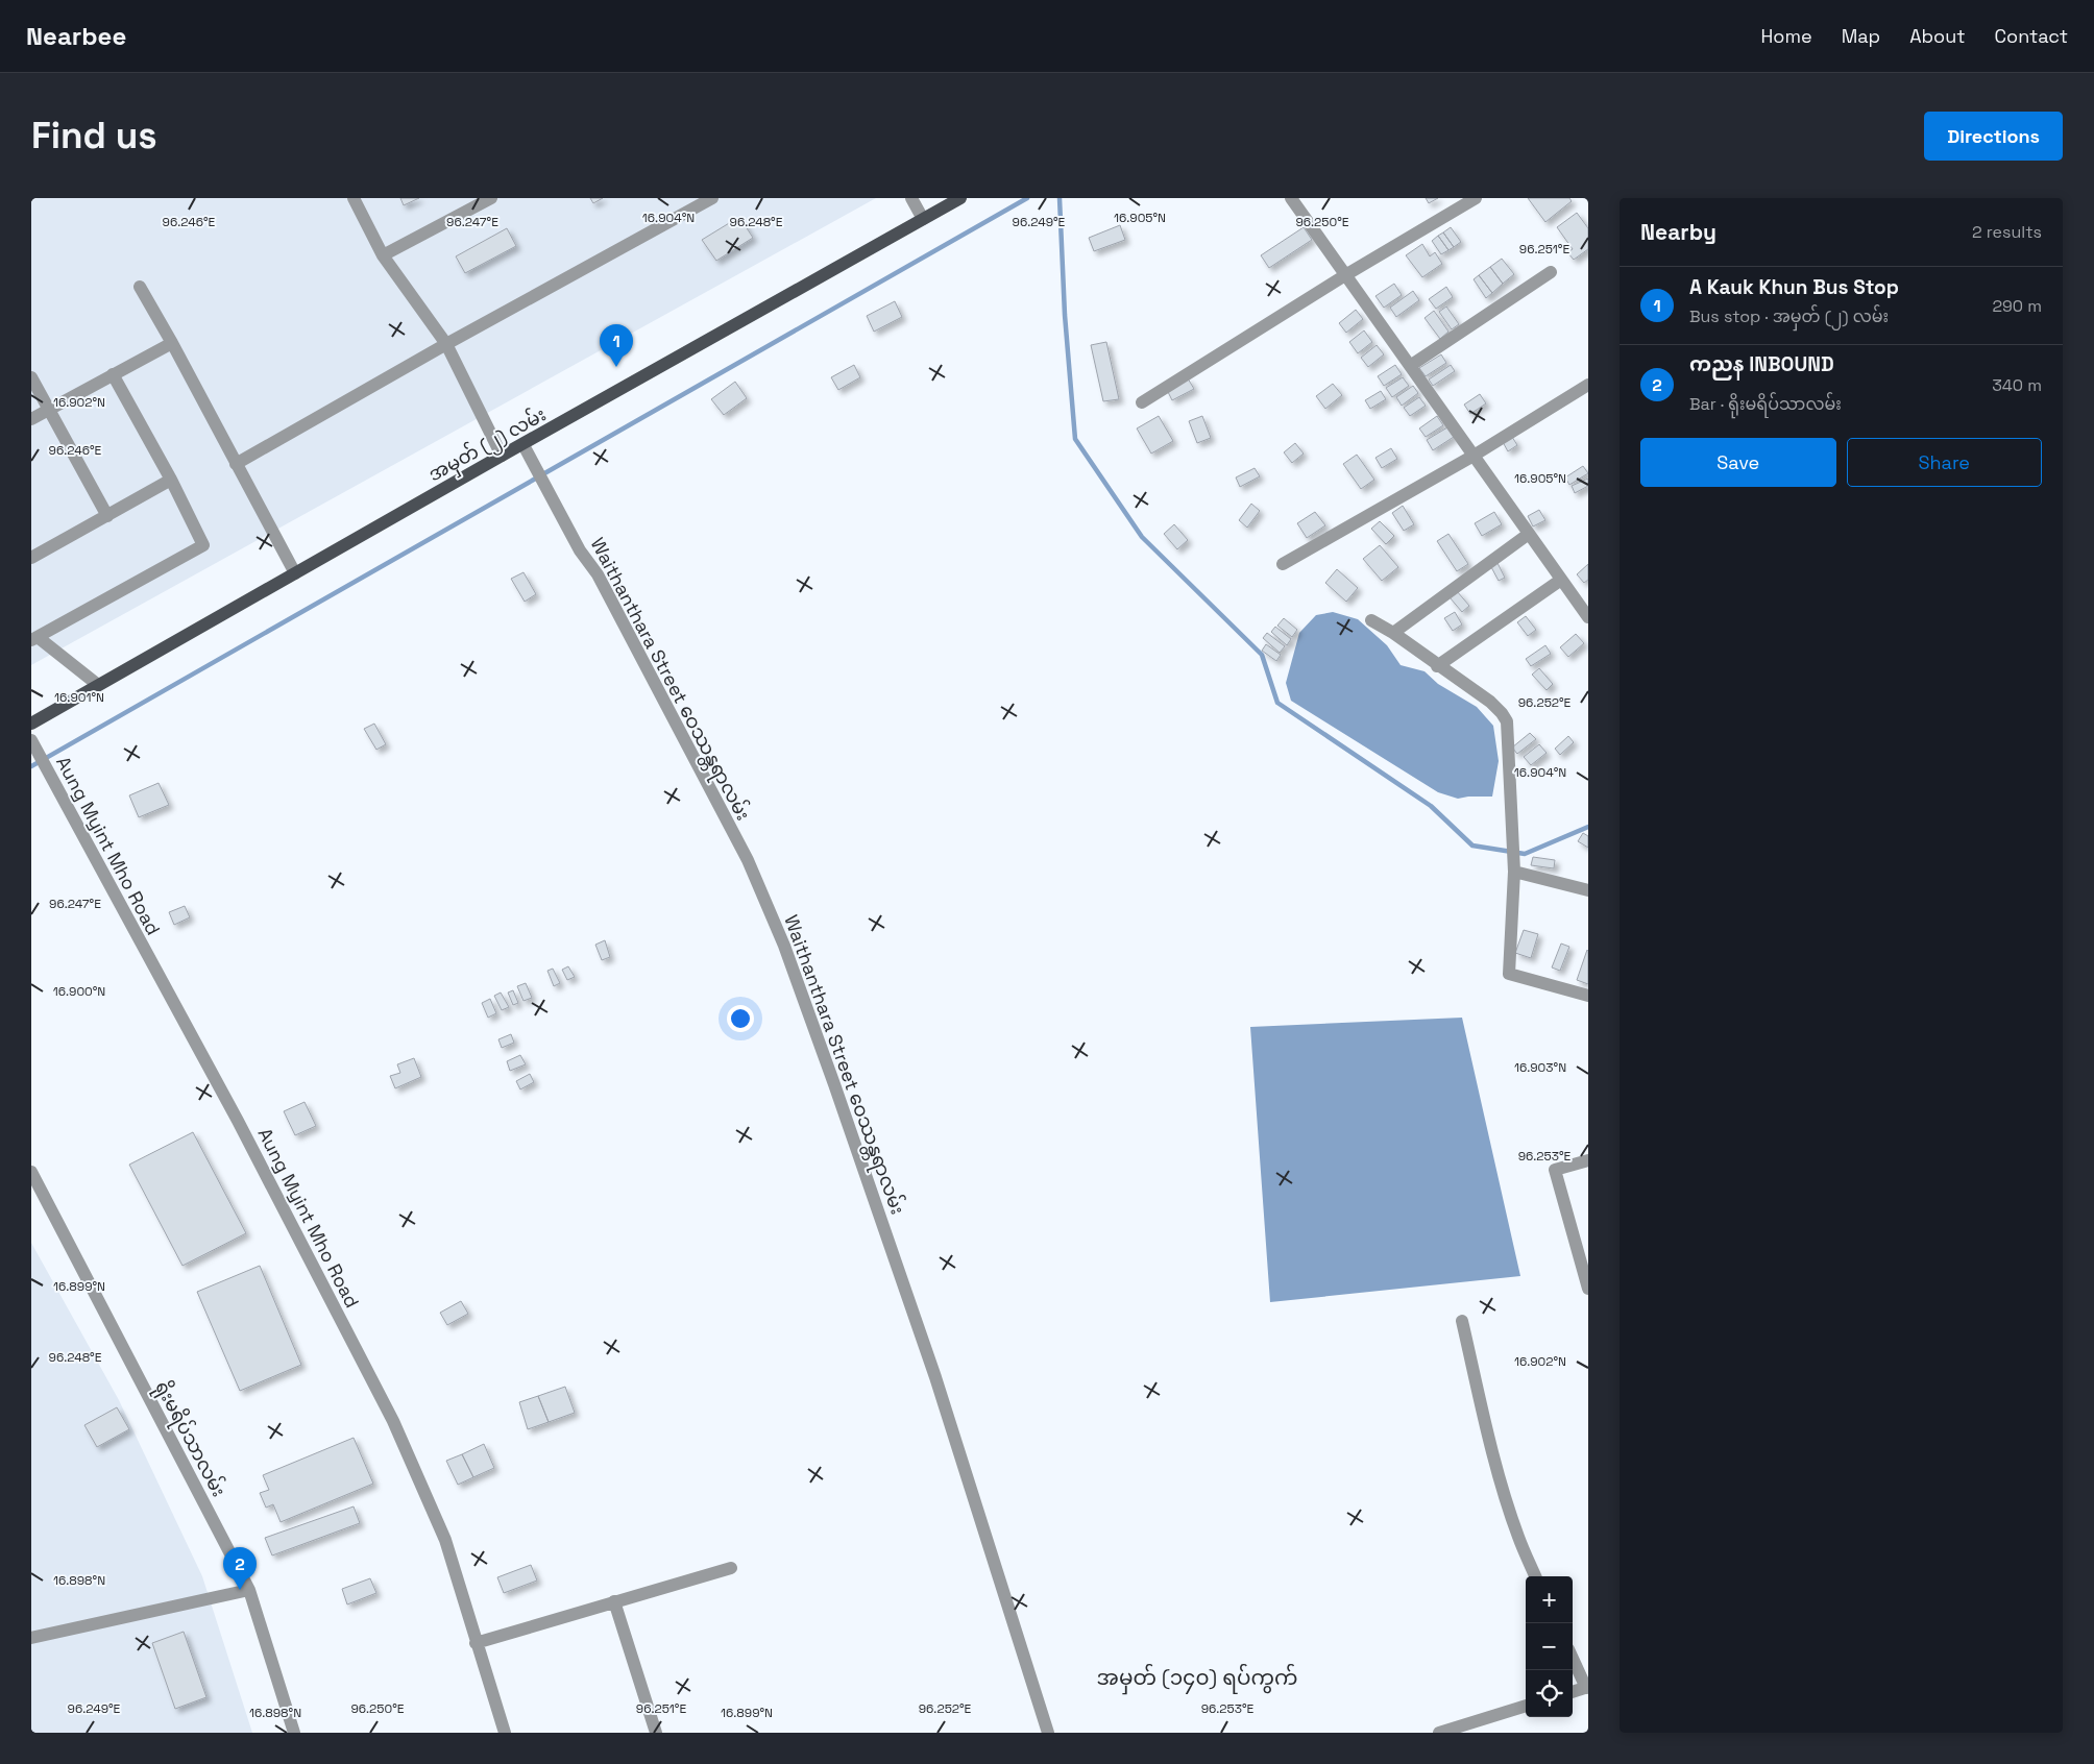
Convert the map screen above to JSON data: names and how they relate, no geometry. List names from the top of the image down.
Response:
{
  "streets": {
    "main road": ["အမှတ် (၂) လမ်း"],
    "street": ["Waithanthara Street ဝေဿန္တရာလမ်း", "Aung Myint Mho Road", "ရိုးမရိပ်သာလမ်း"]
  },
  "crossings": [
    ["အမှတ် (၂) လမ်း", "Waithanthara Street ဝေဿန္တရာလမ်း"]
  ],
  "districts": ["အမှတ် (၁၄၀) ရပ်ကွက်"],
  "page": {
    "header": "Nearbee",
    "nav": [
      "Home",
      "Map",
      "About",
      "Contact"
    ],
    "buttons": [
      "Directions",
      ["Save", "Share"]
    ],
    "title": "Find us",
    "heading": ["Nearby", "2 results"],
    "list": [
      {
        "mark": "1",
        "name": "A Kauk Khun Bus Stop",
        "note": "Bus stop · အမှတ် (၂) လမ်း",
        "value": "290 m"
      },
      {
        "mark": "2",
        "name": "ကညန INBOUND",
        "note": "Bar · ရိုးမရိပ်သာလမ်း",
        "value": "340 m"
      }
    ],
    "pins": ["1", "2"],
    "map_buttons": ["+", "−"]
  },
  "coordinates": [
    "16.904°N",
    "16.905°N",
    "96.246°E",
    "96.247°E",
    "96.248°E",
    "96.249°E",
    "96.250°E",
    "96.251°E",
    "16.902°N",
    "16.901°N",
    "96.252°E",
    "16.900°N",
    "16.903°N",
    "96.253°E",
    "16.899°N",
    "16.898°N"
  ]
}
